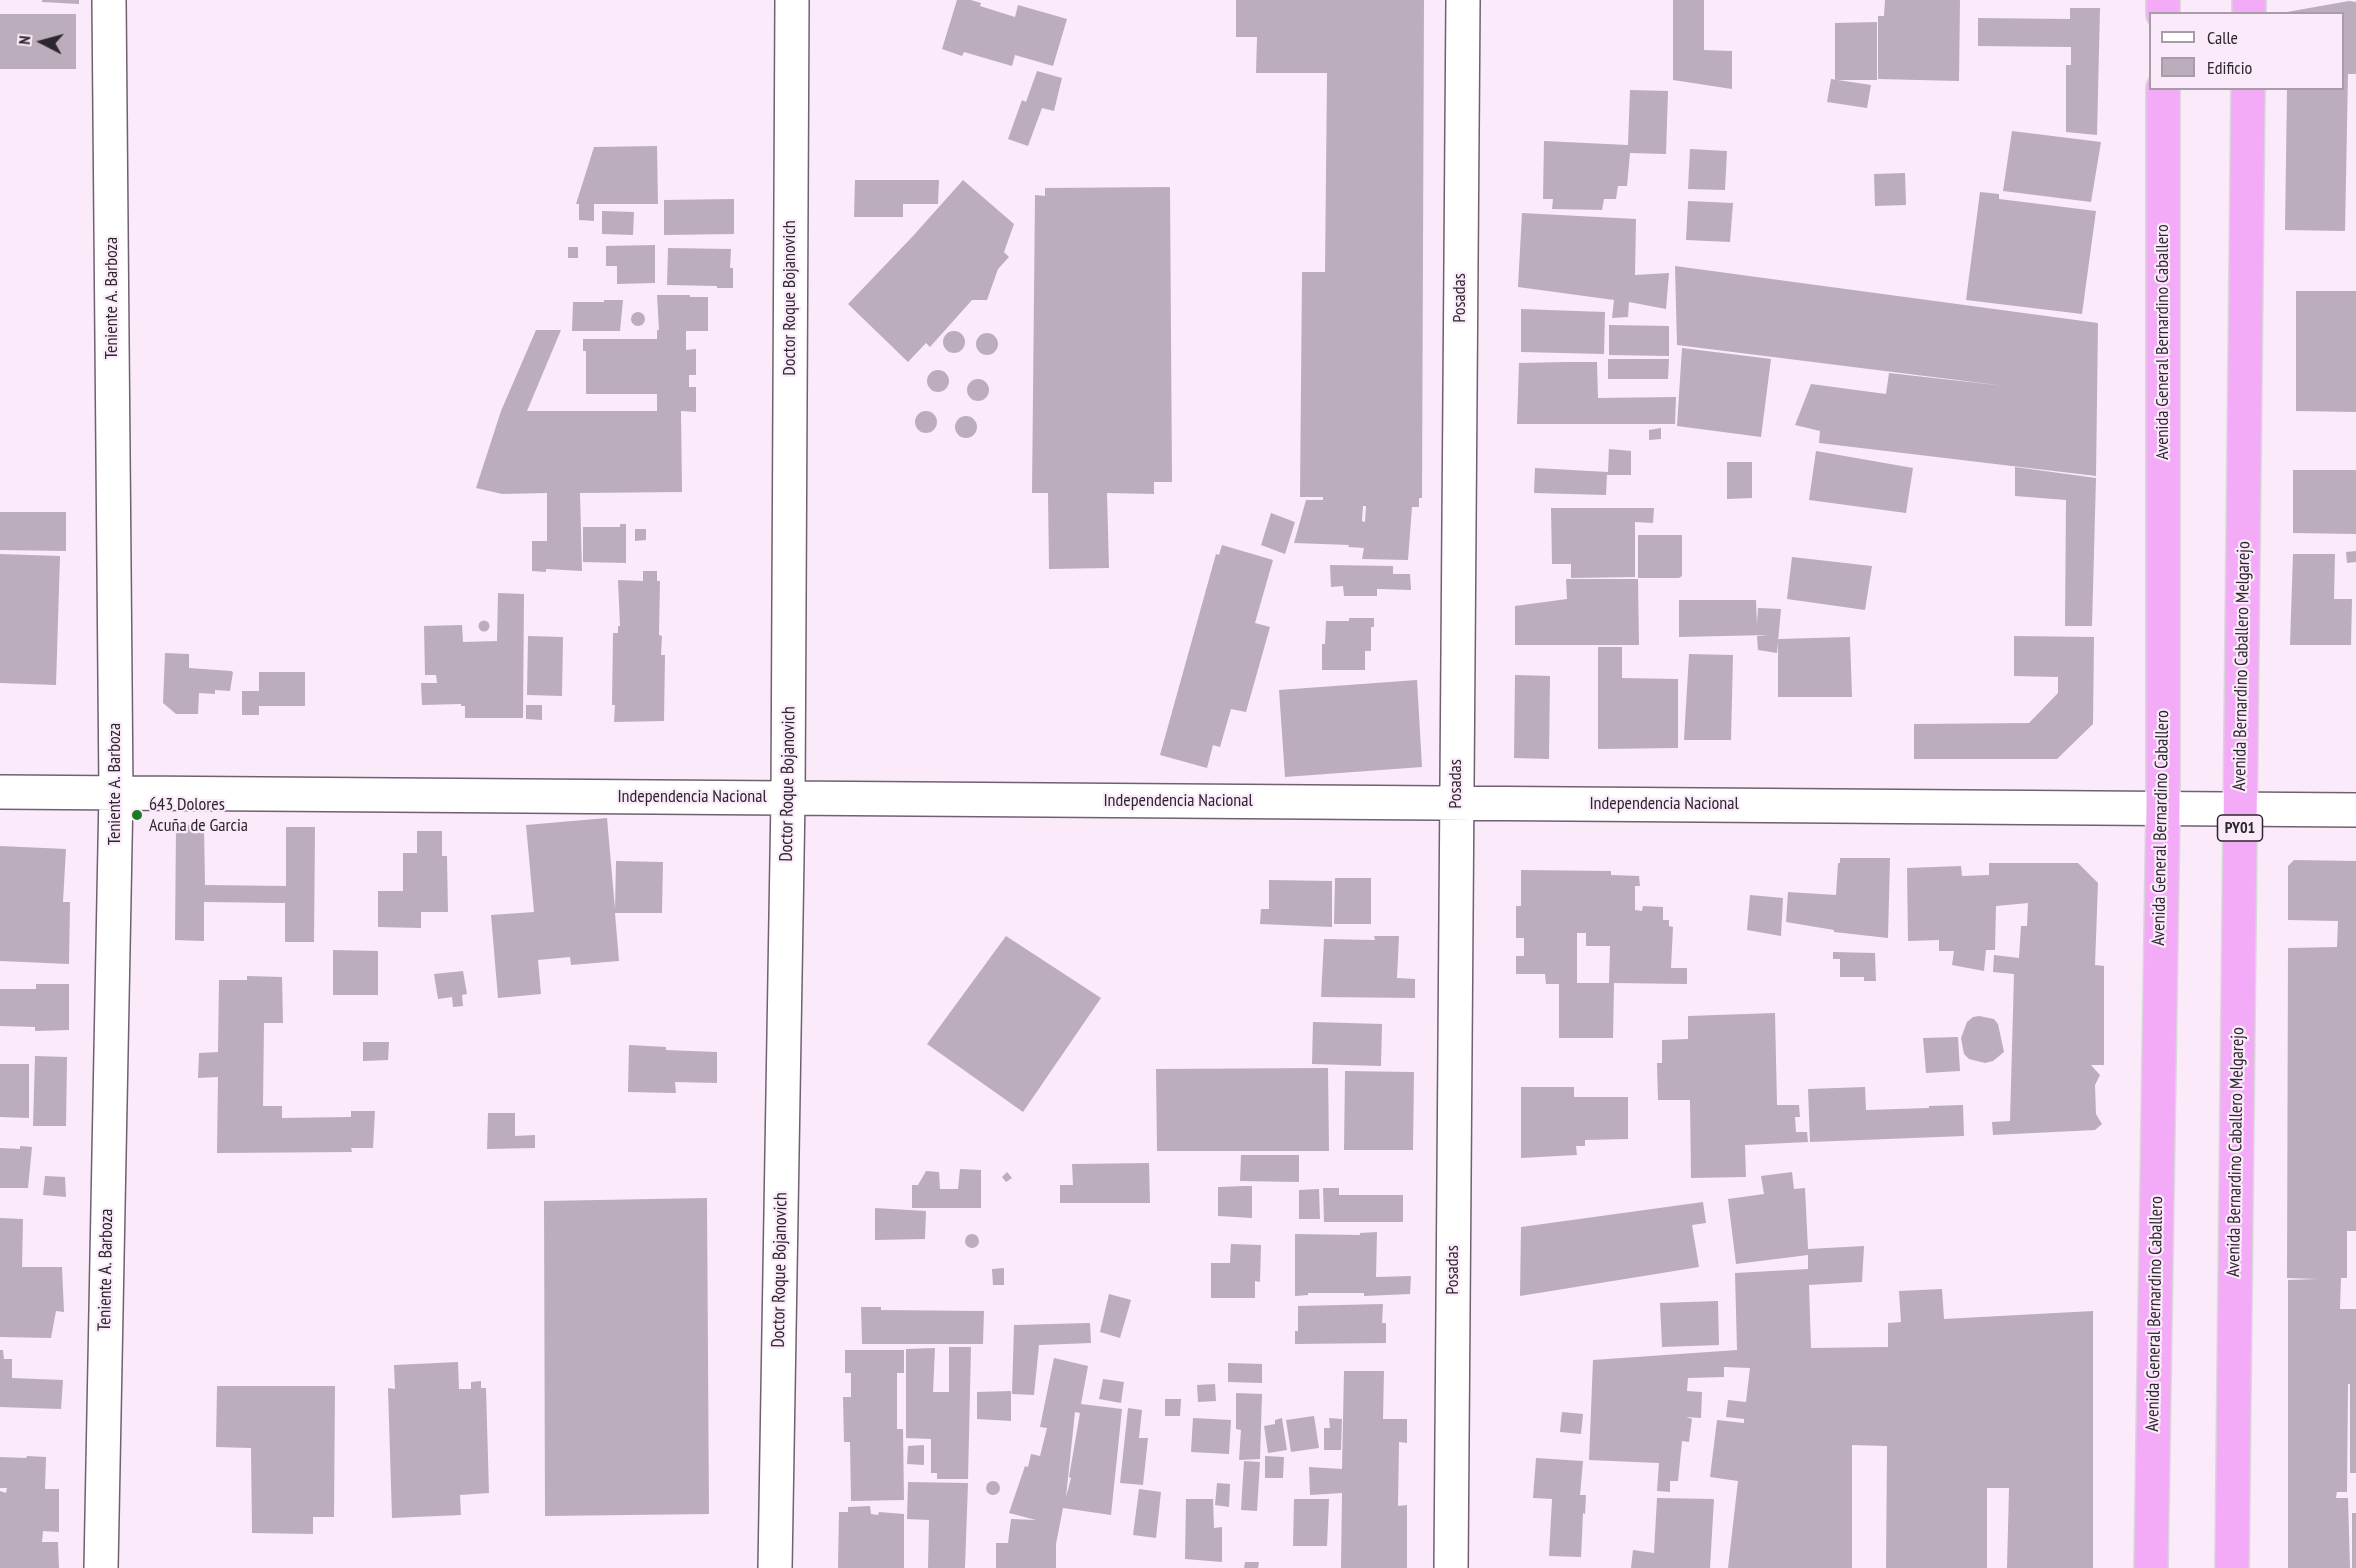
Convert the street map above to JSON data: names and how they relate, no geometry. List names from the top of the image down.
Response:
{
  "streets": {
    "highway": ["Avenida General Bernardino Caballero", "Avenida Bernardino Caballero Melgarejo", "PY01"],
    "street": [
      "Teniente A. Barboza",
      "Doctor Roque Bojanovich",
      "Posadas",
      "Independencia Nacional"
    ]
  },
  "crossings": [
    ["Teniente A. Barboza", "Independencia Nacional"],
    ["Doctor Roque Bojanovich", "Independencia Nacional"],
    ["Posadas", "Independencia Nacional"],
    ["Avenida General Bernardino Caballero", "Independencia Nacional"],
    ["Avenida Bernardino Caballero Melgarejo", "Independencia Nacional"]
  ],
  "places": ["643 Dolores Acuña de Garcia"],
  "legend": ["Calle", "Edificio"],
  "north": "left"
}
